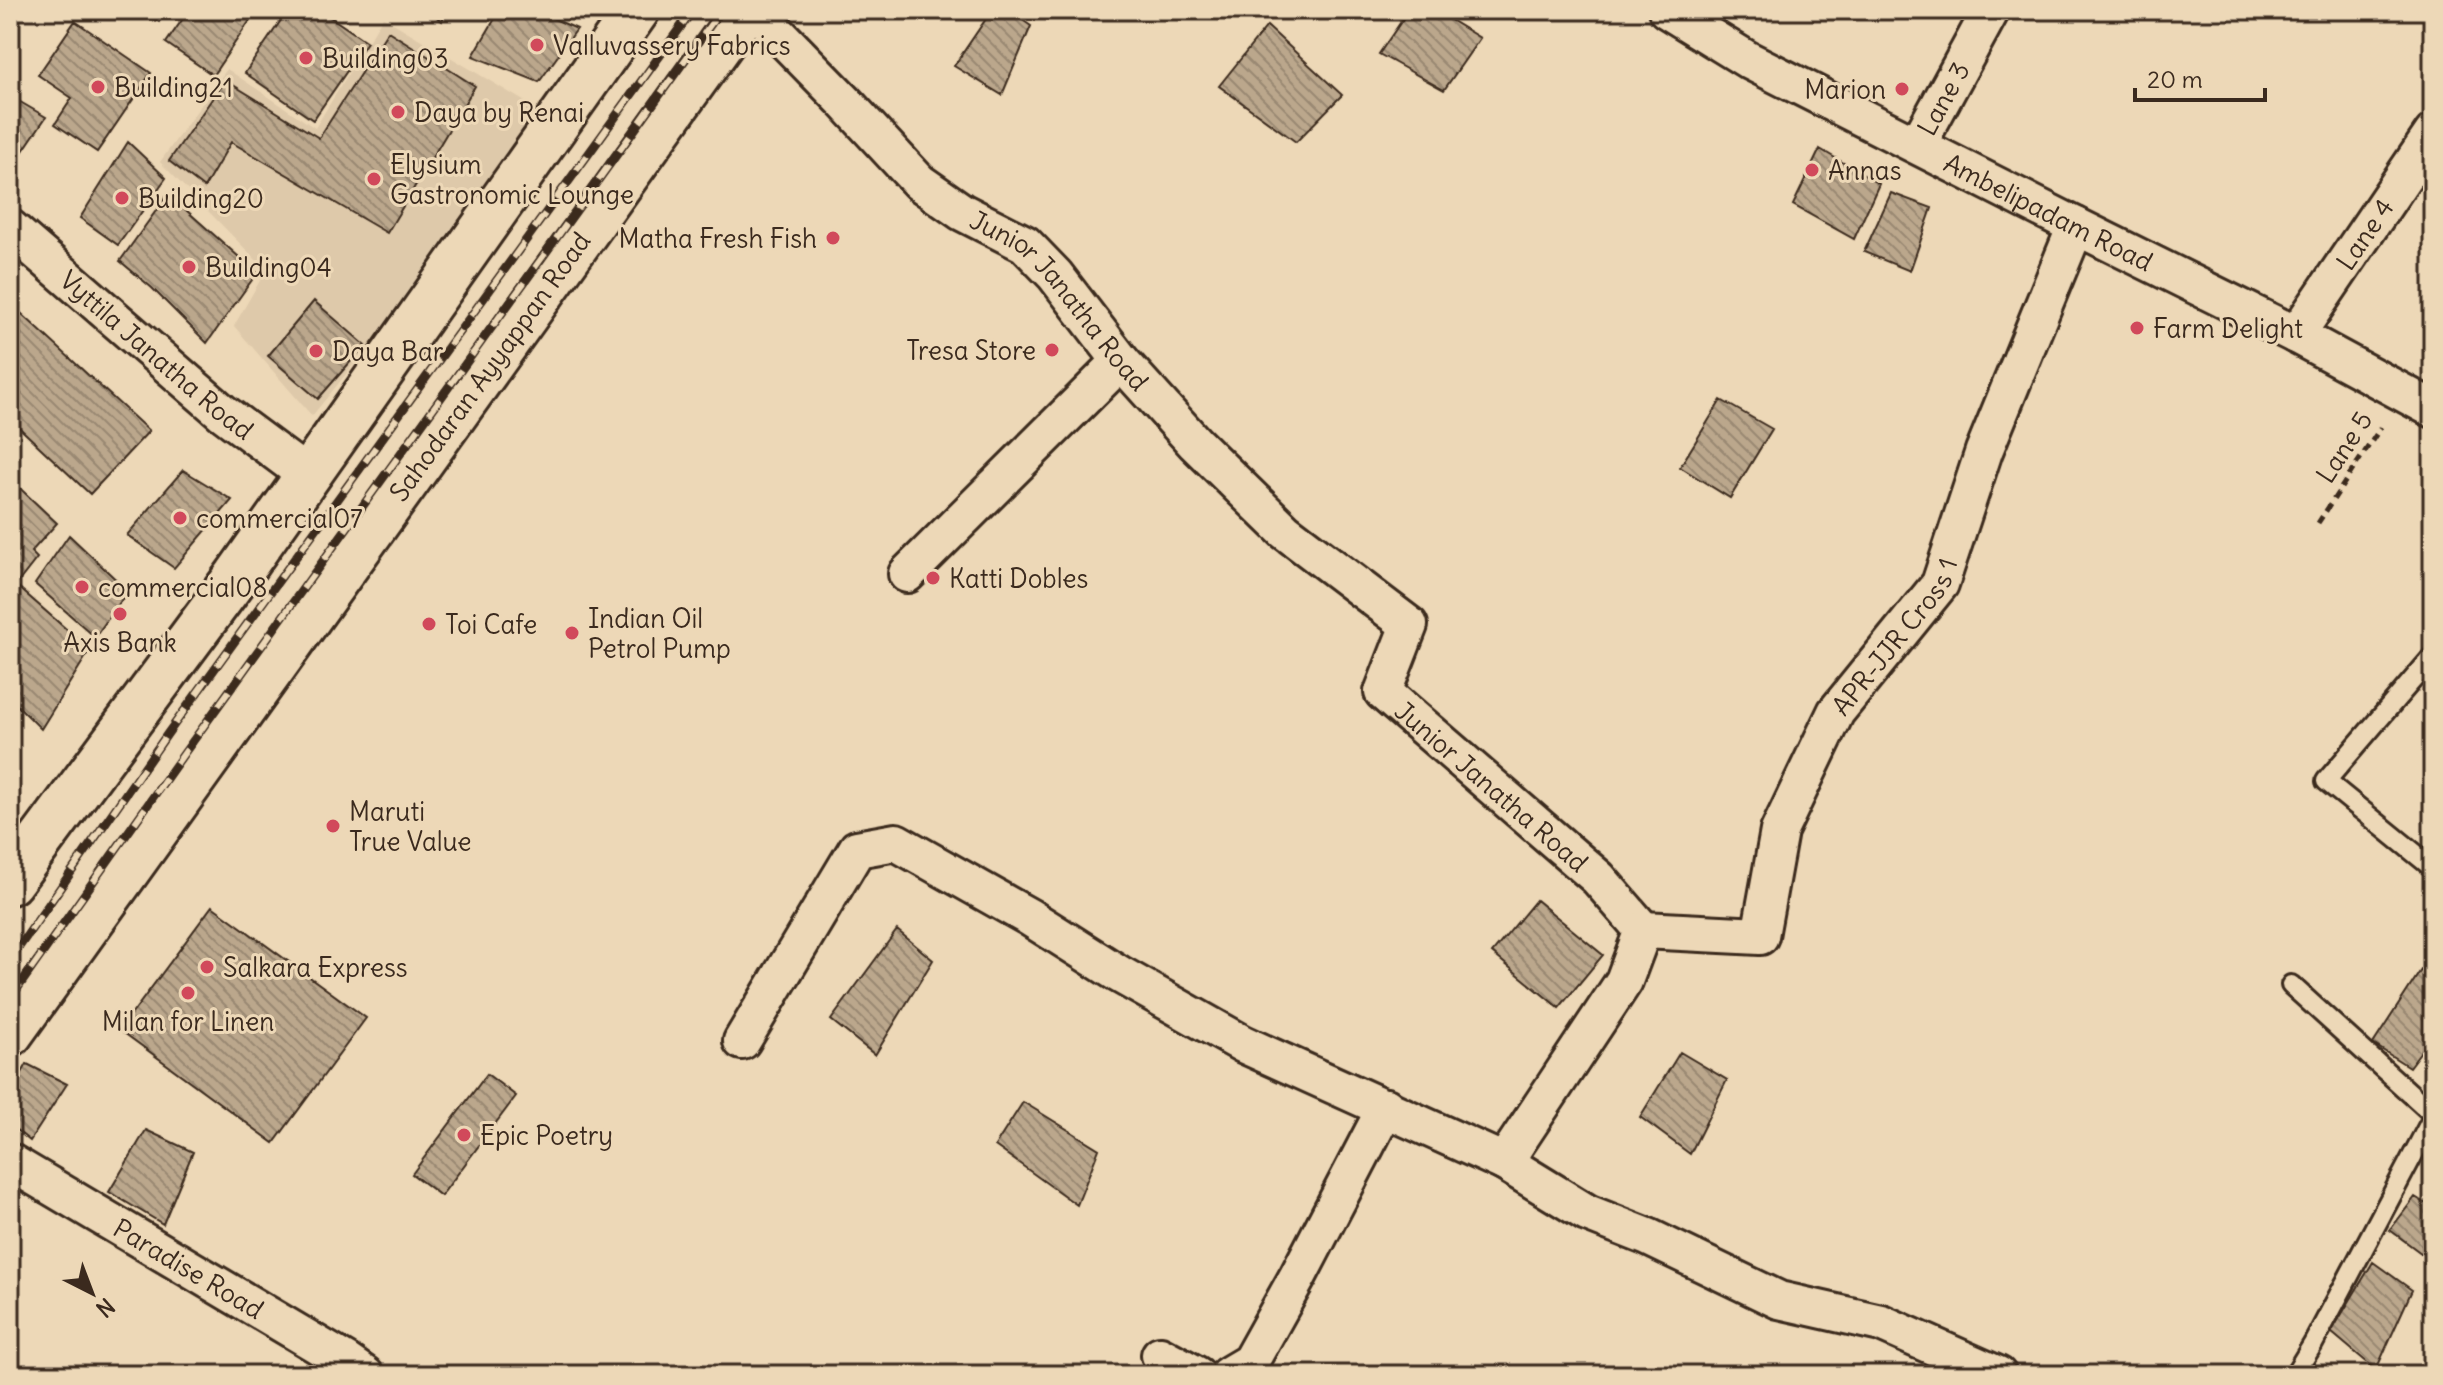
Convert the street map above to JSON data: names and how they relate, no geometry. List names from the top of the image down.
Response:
{
  "streets": {
    "main road": ["Sahodaran Ayyappan Road"],
    "street": [
      "Lane 3",
      "Ambelipadam Road",
      "Lane 4",
      "Junior Janatha Road",
      "Vyttila Janatha Road",
      "APR-JJR Cross 1",
      "Paradise Road"
    ],
    "path": ["Lane 5"]
  },
  "crossings": [
    ["Lane 3", "Ambelipadam Road"],
    ["Ambelipadam Road", "Lane 4"],
    ["Ambelipadam Road", "Lane 5"],
    ["Ambelipadam Road", "APR-JJR Cross 1"],
    ["Junior Janatha Road", "APR-JJR Cross 1"]
  ],
  "places": [
    "Valluvassery Fabrics",
    "Building03",
    "Building21",
    "Marion",
    "Daya by Renai",
    "Annas",
    "Elysium Gastronomic Lounge",
    "Building20",
    "Matha Fresh Fish",
    "Building04",
    "Farm Delight",
    "Tresa Store",
    "Daya Bar",
    "commercial07",
    "Katti Dobles",
    "commercial08",
    "Axis Bank",
    "Toi Cafe",
    "Indian Oil Petrol Pump",
    "Maruti True Value",
    "Salkara Express",
    "Milan for Linen",
    "Epic Poetry"
  ],
  "scale_bar": "20 m",
  "north": "bottom right"
}
